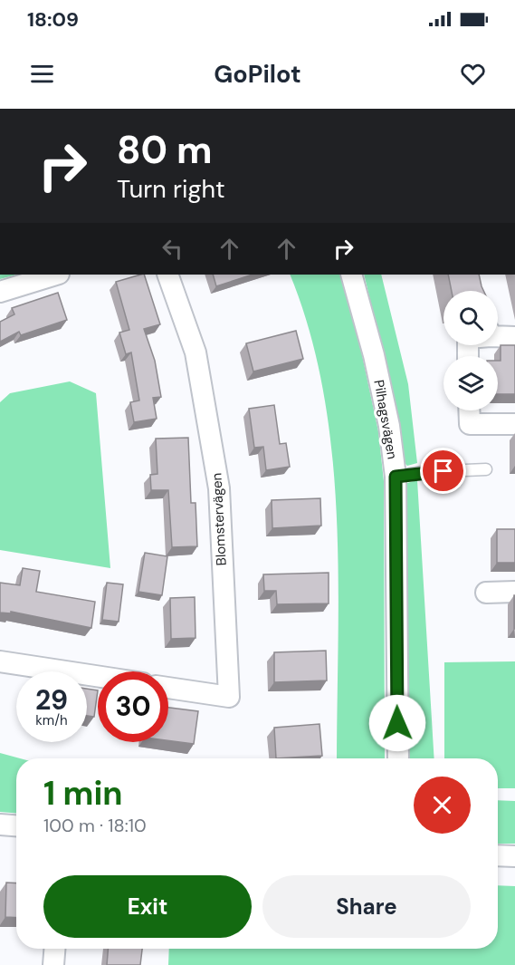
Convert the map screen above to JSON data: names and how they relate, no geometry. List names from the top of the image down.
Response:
{
  "streets": {
    "street": ["Pilhagsvägen", "Blomstervägen"]
  },
  "page": {
    "status": "18:09",
    "header": "GoPilot",
    "turn": ["80 m", "Turn right"],
    "speed": "29 km/h",
    "limit": "30",
    "heading": ["1 min", "100 m · 18:10"],
    "buttons": ["Exit", "Share"]
  }
}
